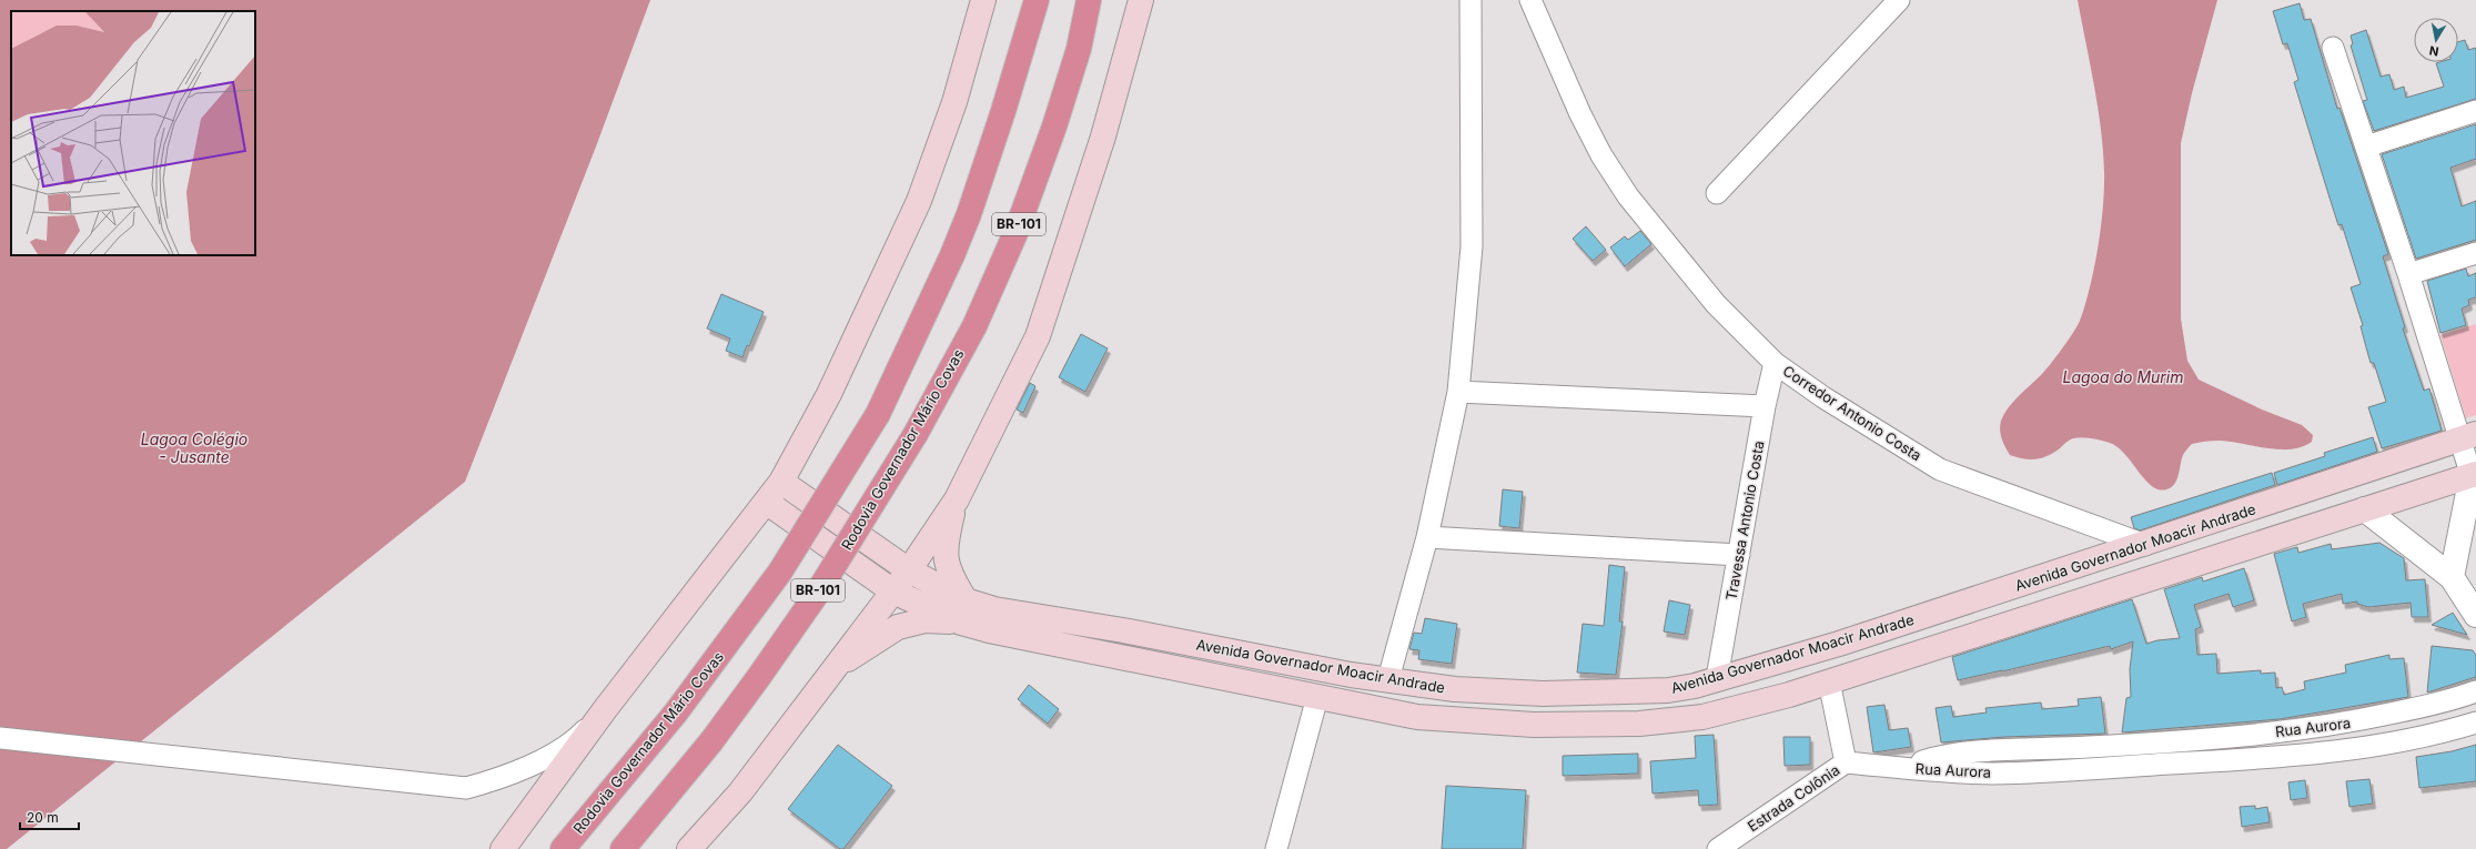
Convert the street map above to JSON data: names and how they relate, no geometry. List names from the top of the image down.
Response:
{
  "streets": {
    "highway": ["BR-101", "Rodovia Governador Mário Covas"],
    "main road": ["Avenida Governador Moacir Andrade"],
    "street": [
      "Corredor Antonio Costa",
      "Travessa Antonio Costa",
      "Rua Aurora",
      "Estrada Colônia"
    ]
  },
  "crossings": [
    ["Corredor Antonio Costa", "Travessa Antonio Costa"],
    ["Corredor Antonio Costa", "Avenida Governador Moacir Andrade"],
    ["Travessa Antonio Costa", "Avenida Governador Moacir Andrade"]
  ],
  "water": ["Lagoa do Murim", "Lagoa Colégio - Jusante"],
  "scale_bar": "20 m",
  "north": "bottom"
}
